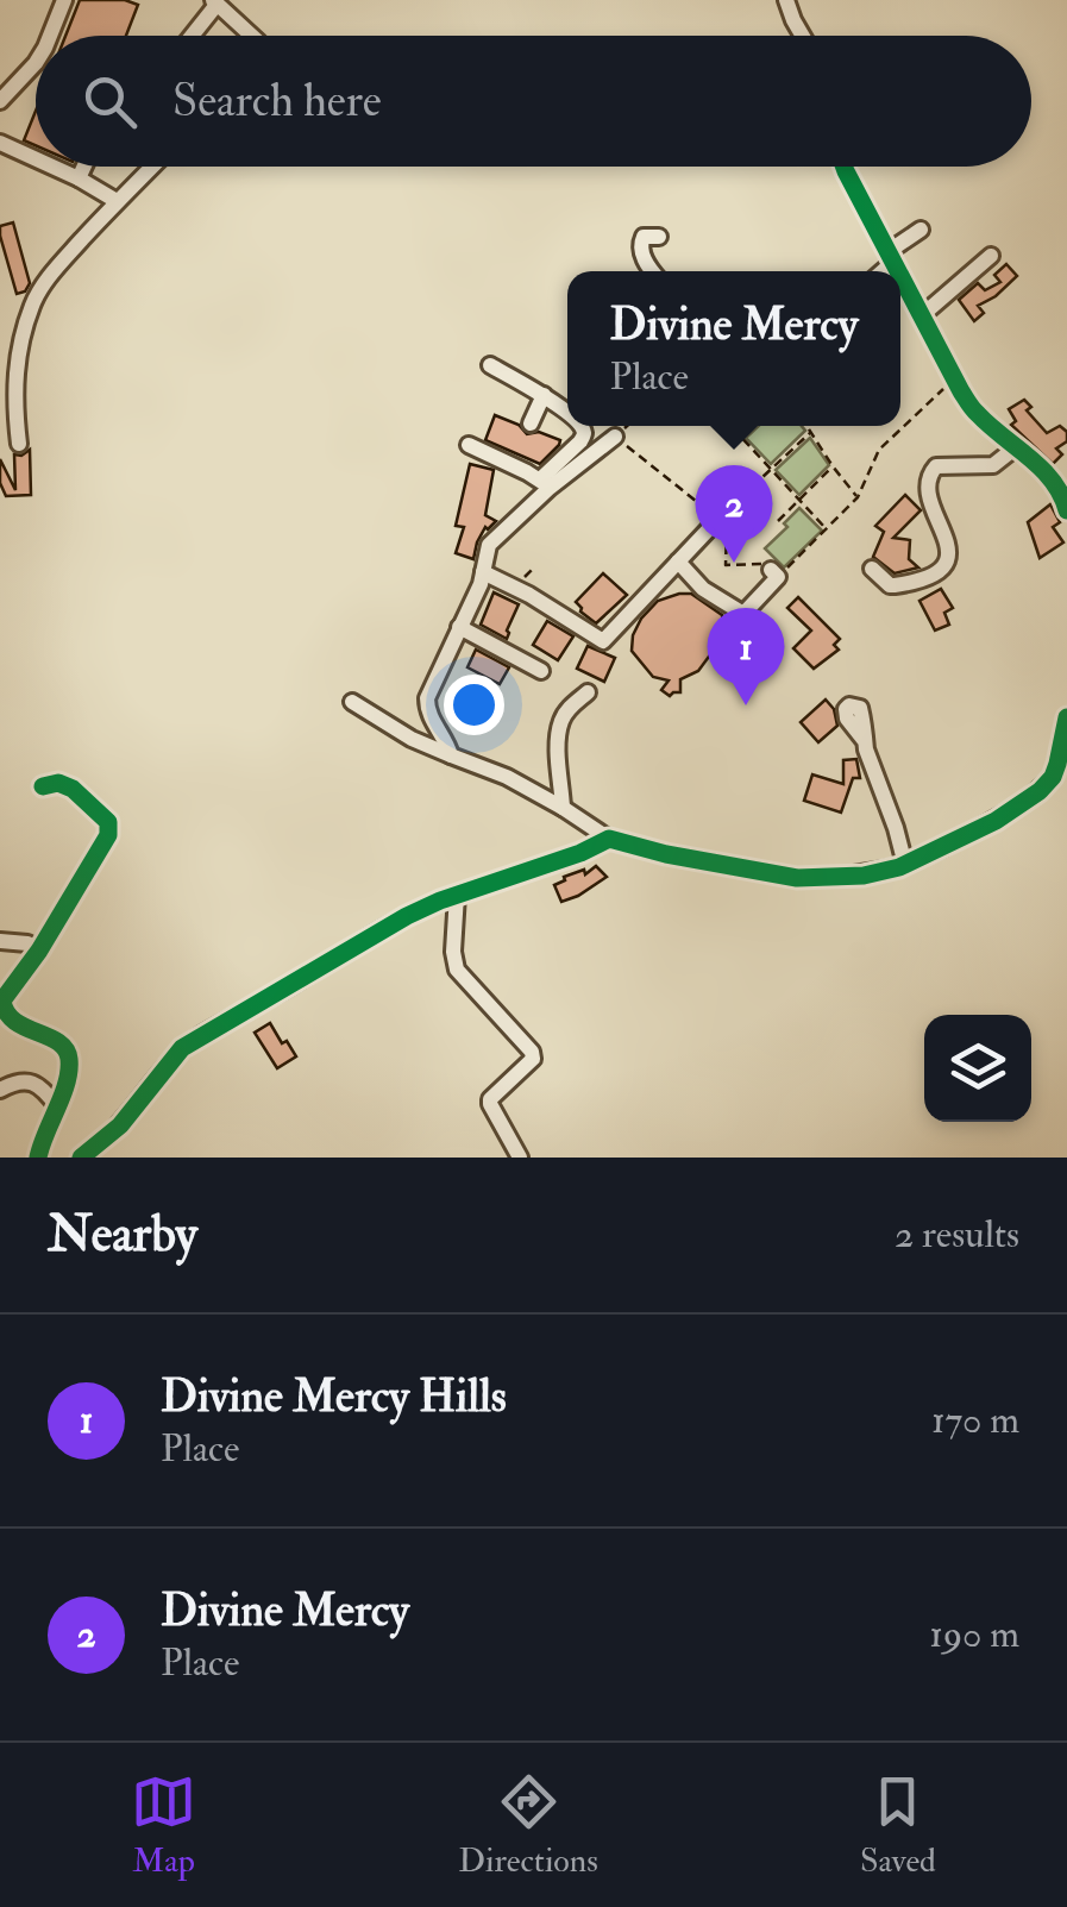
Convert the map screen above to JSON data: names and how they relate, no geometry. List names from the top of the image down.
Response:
{
  "page": {
    "search": "Search here",
    "popup": ["Divine Mercy", "Place"],
    "pins": ["2", "1"],
    "heading": ["Nearby", "2 results"],
    "list": [
      {
        "mark": "1",
        "name": "Divine Mercy Hills",
        "note": "Place",
        "value": "170 m"
      },
      {
        "mark": "2",
        "name": "Divine Mercy",
        "note": "Place",
        "value": "190 m"
      }
    ],
    "nav": ["Map", "Directions", "Saved"]
  }
}
